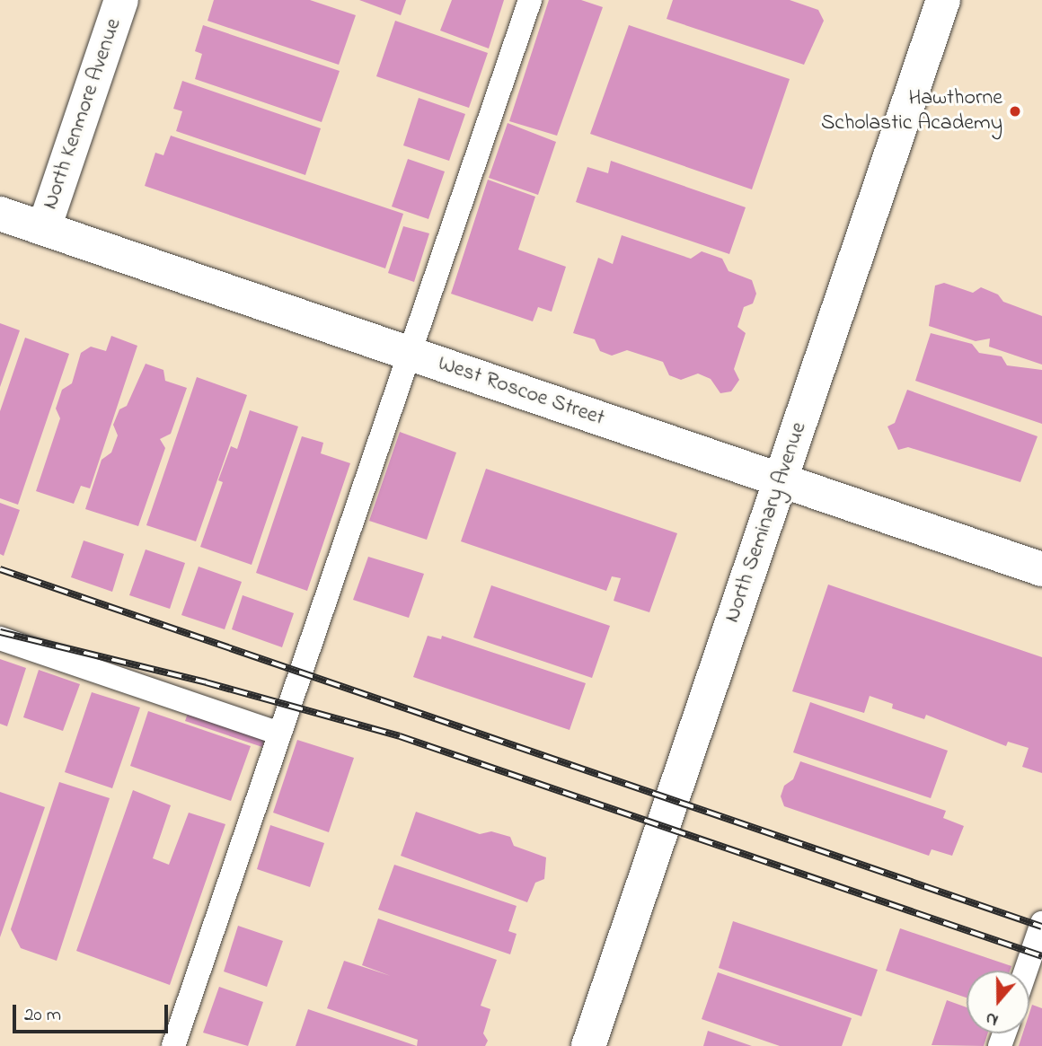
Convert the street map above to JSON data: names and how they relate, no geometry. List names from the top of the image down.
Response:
{
  "streets": {
    "street": ["North Kenmore Avenue", "West Roscoe Street", "North Seminary Avenue"]
  },
  "crossings": [
    ["North Kenmore Avenue", "West Roscoe Street"],
    ["West Roscoe Street", "North Seminary Avenue"]
  ],
  "places": ["Hawthorne Scholastic Academy"],
  "scale_bar": "20 m",
  "north": "bottom"
}
